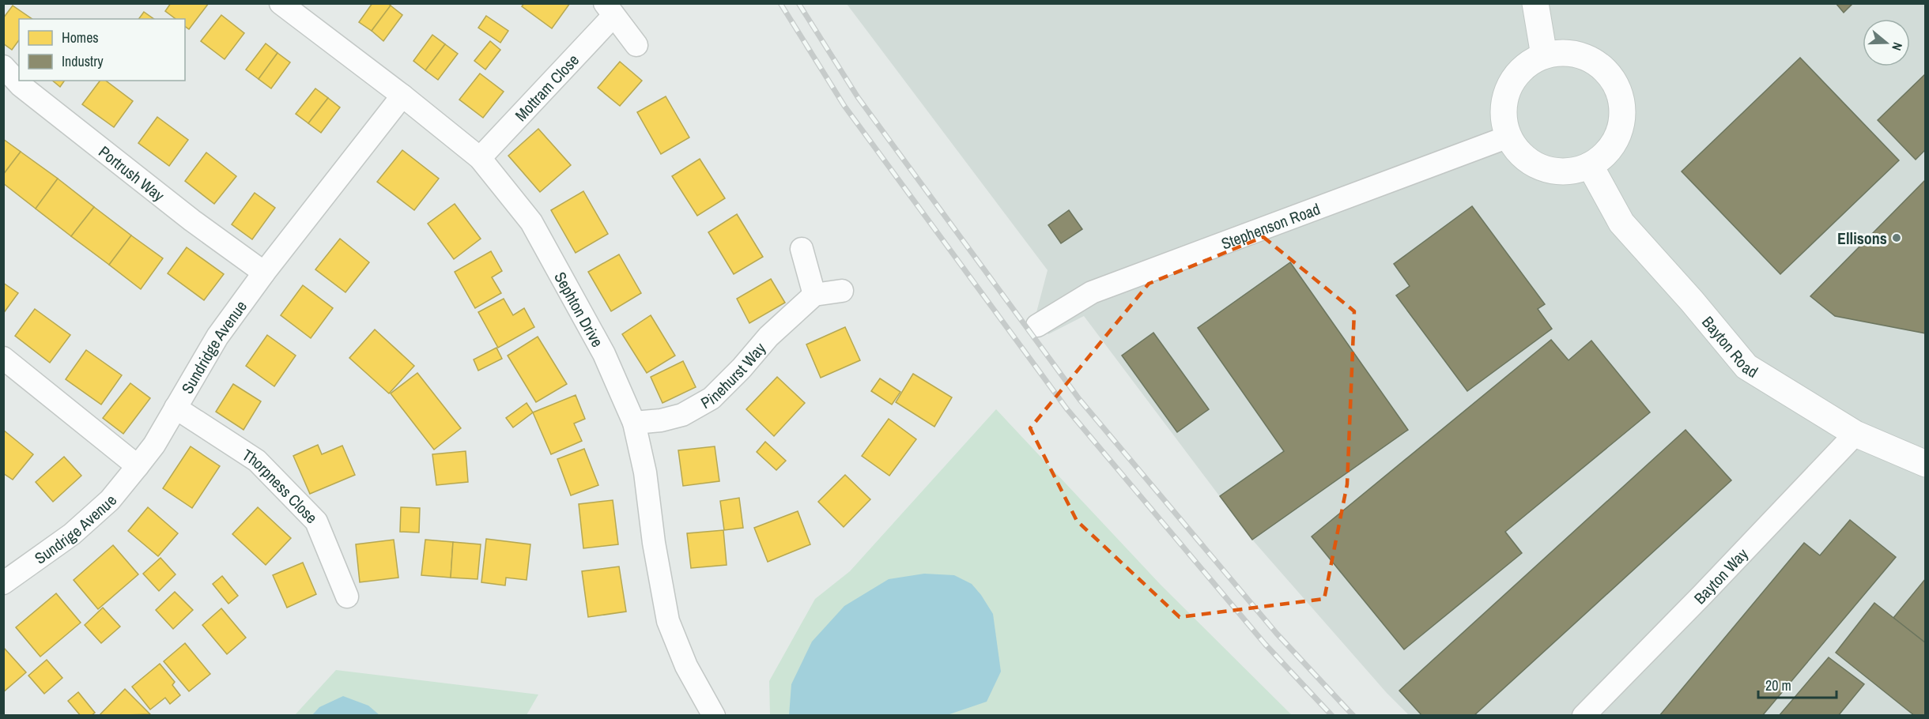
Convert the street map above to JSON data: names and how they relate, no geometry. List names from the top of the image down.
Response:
{
  "streets": {
    "street": [
      "Mottram Close",
      "Portrush Way",
      "Stephenson Road",
      "Sephton Drive",
      "Bayton Road",
      "Sundridge Avenue",
      "Pinehurst Way",
      "Thorpness Close",
      "Sundrige Avenue",
      "Bayton Way"
    ]
  },
  "crossings": [
    ["Mottram Close", "Sephton Drive"],
    ["Portrush Way", "Sundridge Avenue"],
    ["Stephenson Road", "Bayton Road"],
    ["Sephton Drive", "Sundridge Avenue"],
    ["Sephton Drive", "Pinehurst Way"],
    ["Bayton Road", "Bayton Way"],
    ["Sundridge Avenue", "Thorpness Close"],
    ["Sundridge Avenue", "Sundrige Avenue"]
  ],
  "places": ["Ellisons"],
  "legend": ["Homes", "Industry"],
  "scale_bar": "20 m",
  "north": "right"
}
